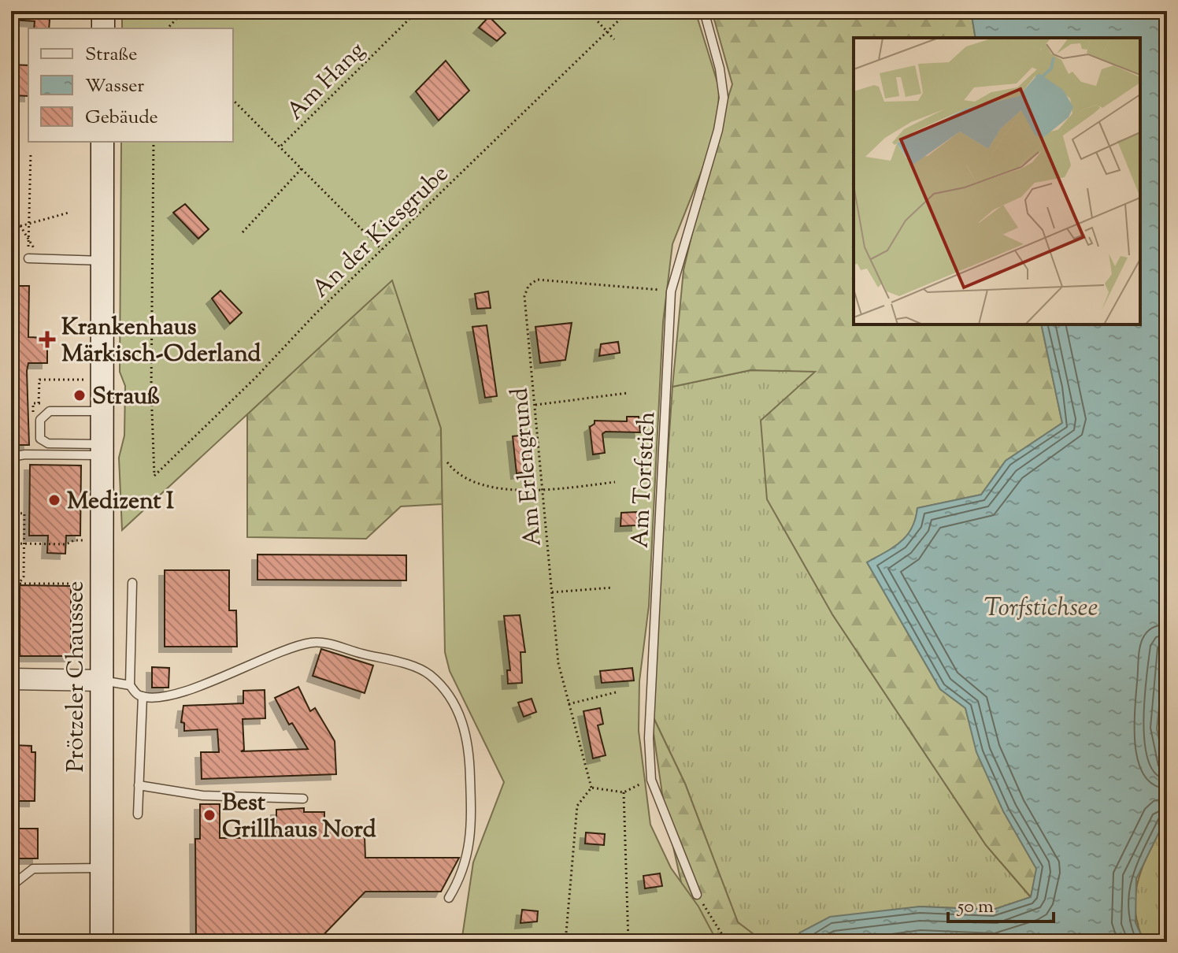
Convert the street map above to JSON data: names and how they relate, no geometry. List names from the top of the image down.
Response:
{
  "streets": {
    "main road": ["Prötzeler Chaussee"],
    "lane": ["Am Torfstich"],
    "path": ["Am Hang", "An der Kiesgrube", "Am Erlengrund"]
  },
  "crossings": [
    ["Am Erlengrund", "Am Torfstich"]
  ],
  "water": ["Torfstichsee"],
  "places": {
    "health": ["Krankenhaus Märkisch-Oderland"],
    "other": ["Strauß", "Medizent I", "Best Grillhaus Nord"]
  },
  "legend": ["Straße", "Wasser", "Gebäude"],
  "scale_bar": "50 m"
}
